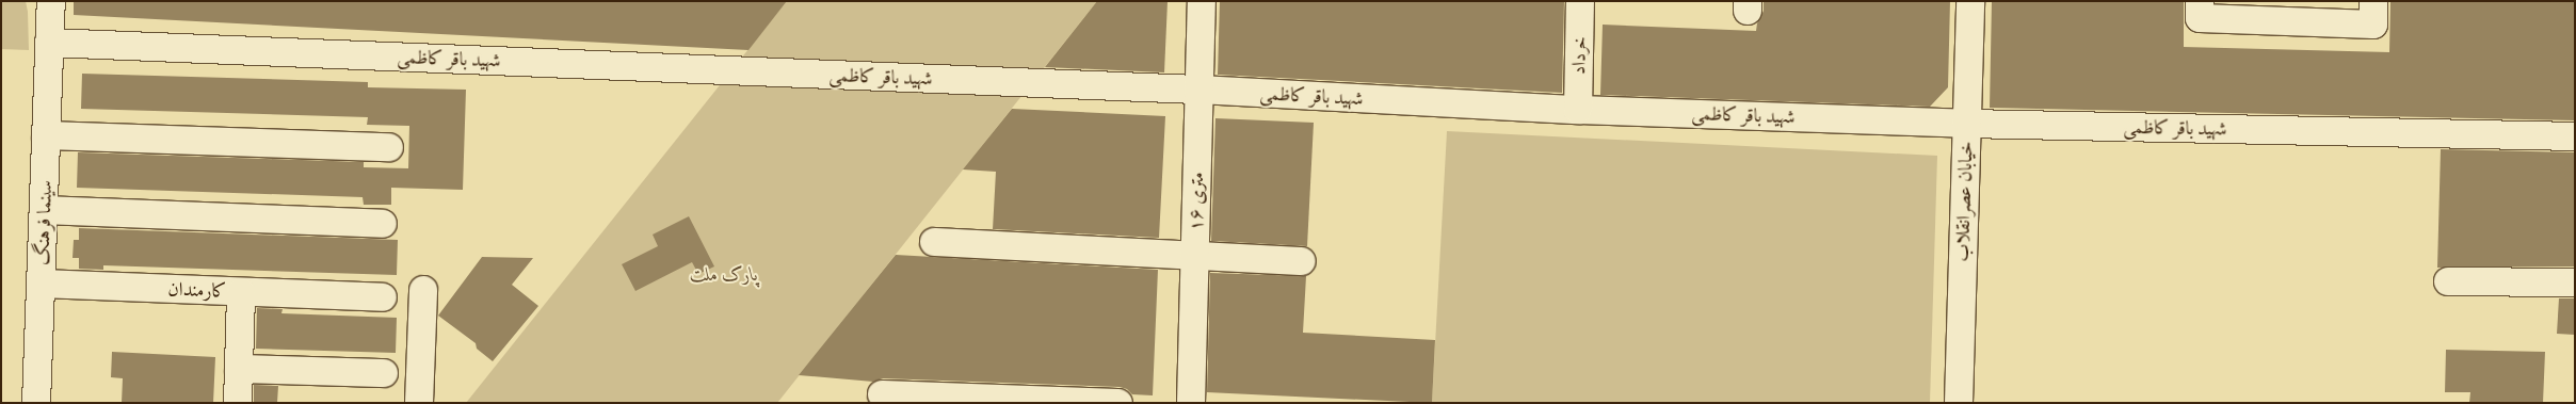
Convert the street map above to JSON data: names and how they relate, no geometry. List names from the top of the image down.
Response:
{
  "streets": {
    "street": [
      "خرداد",
      "شهید باقر کاظمی",
      "۱۶ متری",
      "خیابان عصرانقلاب",
      "سینما فرهنگ",
      "کارمندان"
    ]
  },
  "crossings": [
    ["خرداد", "شهید باقر کاظمی"],
    ["شهید باقر کاظمی", "۱۶ متری"],
    ["شهید باقر کاظمی", "خیابان عصرانقلاب"],
    ["شهید باقر کاظمی", "سینما فرهنگ"],
    ["سینما فرهنگ", "کارمندان"]
  ],
  "parks": ["پارک ملت"]
}
